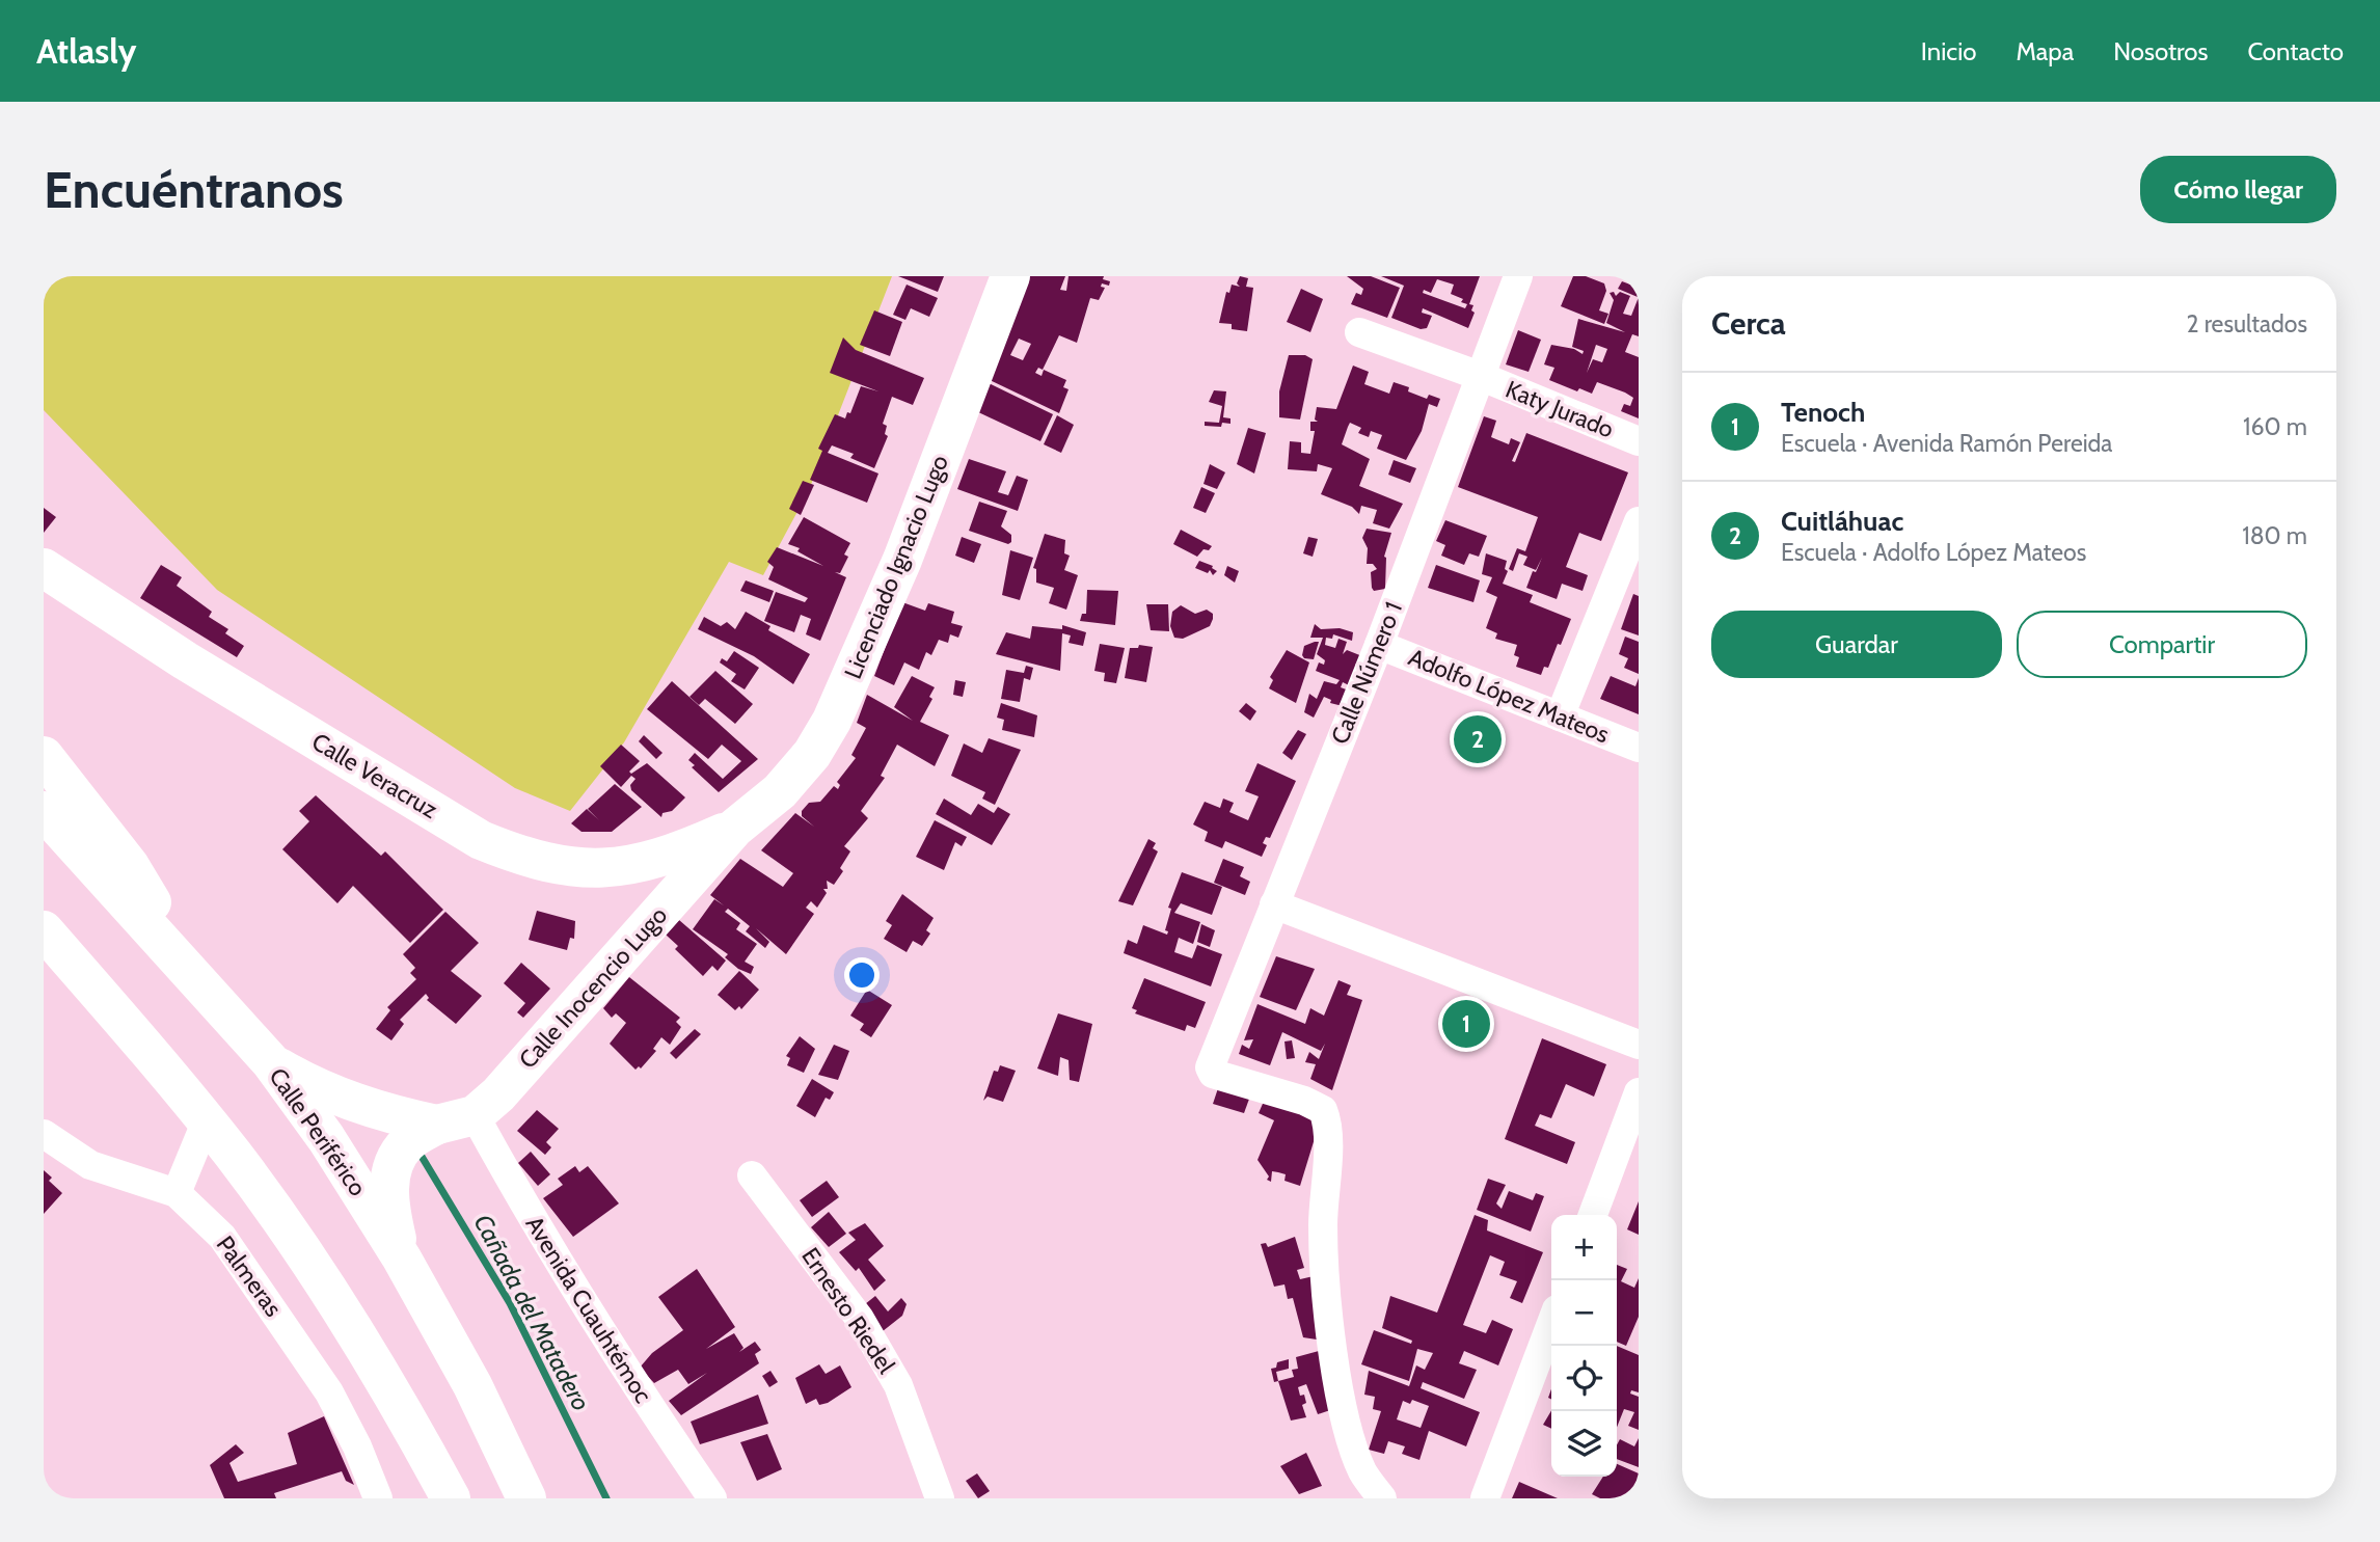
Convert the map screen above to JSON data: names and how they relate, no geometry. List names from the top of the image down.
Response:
{
  "streets": {
    "main road": [
      "Licenciado Ignacio Lugo",
      "Calle Veracruz",
      "Calle Inocencio Lugo",
      "Calle Periférico"
    ],
    "street": [
      "Katy Jurado",
      "Calle Número 1",
      "Adolfo López Mateos",
      "Palmeras",
      "Avenida Cuauhtémoc",
      "Ernesto Riedel"
    ]
  },
  "crossings": [
    ["Katy Jurado", "Calle Número 1"],
    ["Licenciado Ignacio Lugo", "Calle Veracruz"],
    ["Licenciado Ignacio Lugo", "Calle Inocencio Lugo"],
    ["Calle Número 1", "Adolfo López Mateos"],
    ["Calle Veracruz", "Calle Inocencio Lugo"],
    ["Calle Inocencio Lugo", "Avenida Cuauhtémoc"]
  ],
  "water": ["Cañada del Matadero"],
  "page": {
    "header": "Atlasly",
    "nav": [
      "Inicio",
      "Mapa",
      "Nosotros",
      "Contacto"
    ],
    "buttons": [
      "Cómo llegar",
      ["Guardar", "Compartir"]
    ],
    "title": "Encuéntranos",
    "heading": ["Cerca", "2 resultados"],
    "list": [
      {
        "mark": "1",
        "name": "Tenoch",
        "note": "Escuela · Avenida Ramón Pereida",
        "value": "160 m"
      },
      {
        "mark": "2",
        "name": "Cuitláhuac",
        "note": "Escuela · Adolfo López Mateos",
        "value": "180 m"
      }
    ],
    "pins": ["2", "1"],
    "map_buttons": ["+", "−"]
  }
}
